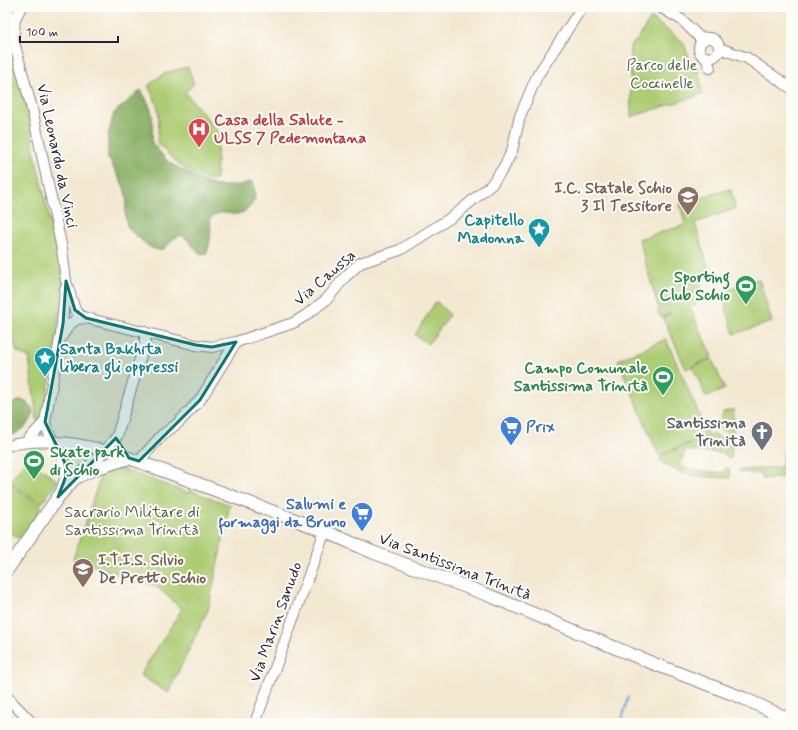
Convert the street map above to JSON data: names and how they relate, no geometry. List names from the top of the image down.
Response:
{
  "streets": {
    "main road": ["Via Santissima Trinità"],
    "street": ["Via Leonardo da Vinci", "Via Caussa", "Via Marin Sanudo"]
  },
  "crossings": [
    ["Via Leonardo da Vinci", "Via Caussa"],
    ["Via Santissima Trinità", "Via Marin Sanudo"]
  ],
  "parks": ["Parco delle Coccinelle", "Sacrario Militare di Santissima Trinità"],
  "places": {
    "hospital": ["Casa della Salute - ULSS 7 Pedemontana"],
    "school or university": ["I.C. Statale Schio 3 Il Tessitore", "I.T.I.S. Silvio De Pretto Schio"],
    "place": ["Capitello Madonna", "Santa Bakhita libera gli oppressi"],
    "sports": ["Sporting Club Schio", "Campo Comunale Santissima Trinità", "Skate park di Schio"],
    "supermarket": ["Prix", "Salumi e formaggi da Bruno"],
    "church": ["Santissima Trinità"]
  },
  "scale_bar": "100 m"
}
